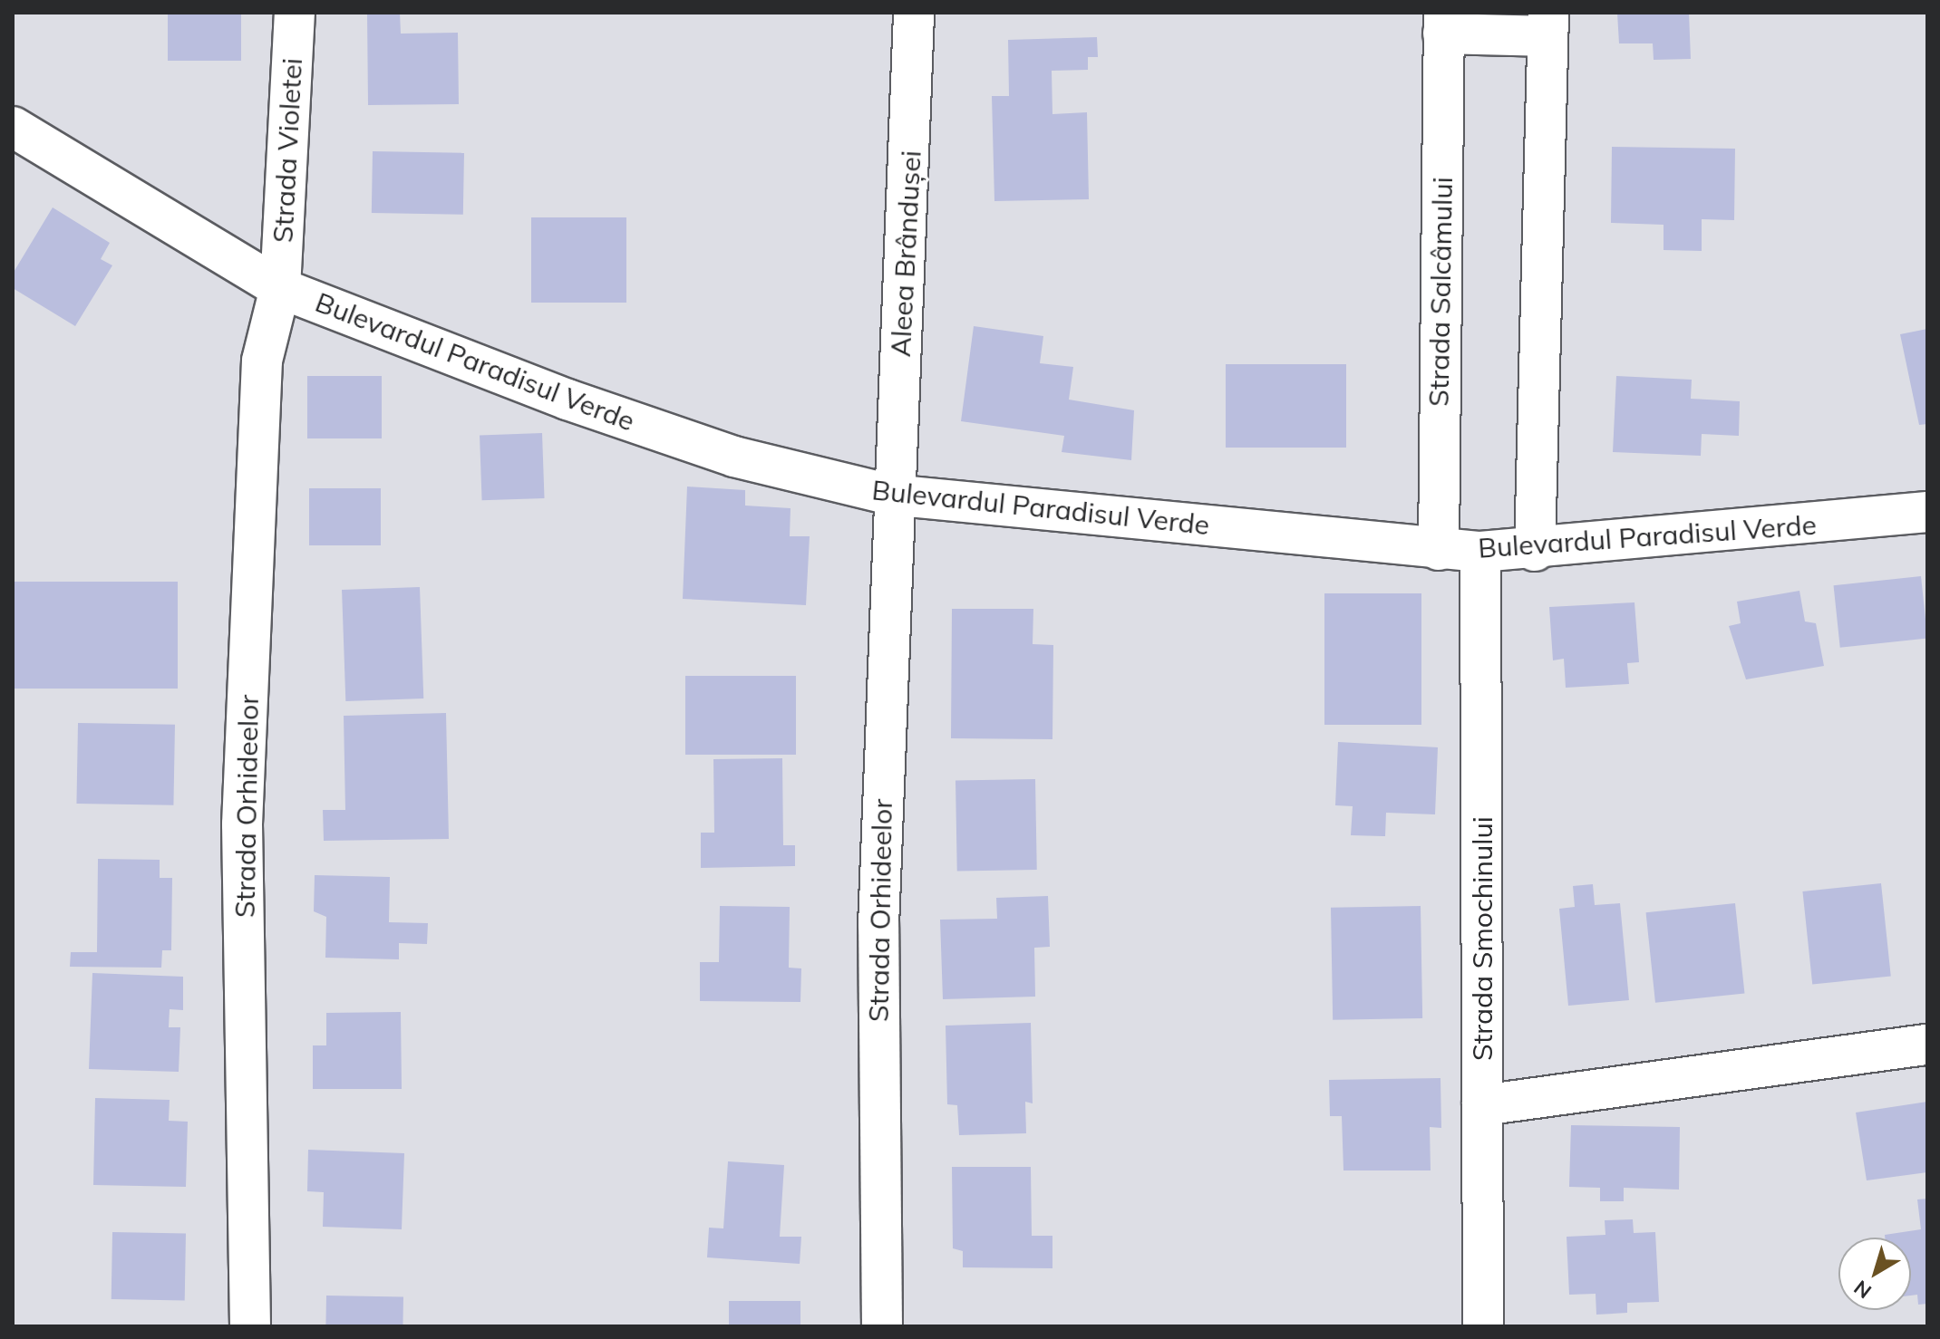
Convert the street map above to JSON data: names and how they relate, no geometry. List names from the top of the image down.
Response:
{
  "streets": {
    "street": [
      "Strada Violetei",
      "Aleea Brândușei",
      "Strada Salcâmului",
      "Bulevardul Paradisul Verde",
      "Strada Orhideelor",
      "Strada Smochinului"
    ]
  },
  "crossings": [
    ["Strada Violetei", "Bulevardul Paradisul Verde"],
    ["Strada Violetei", "Strada Orhideelor"],
    ["Aleea Brândușei", "Bulevardul Paradisul Verde"],
    ["Aleea Brândușei", "Strada Orhideelor"],
    ["Strada Salcâmului", "Bulevardul Paradisul Verde"],
    ["Bulevardul Paradisul Verde", "Strada Orhideelor"],
    ["Bulevardul Paradisul Verde", "Strada Smochinului"]
  ],
  "north": "bottom left"
}
